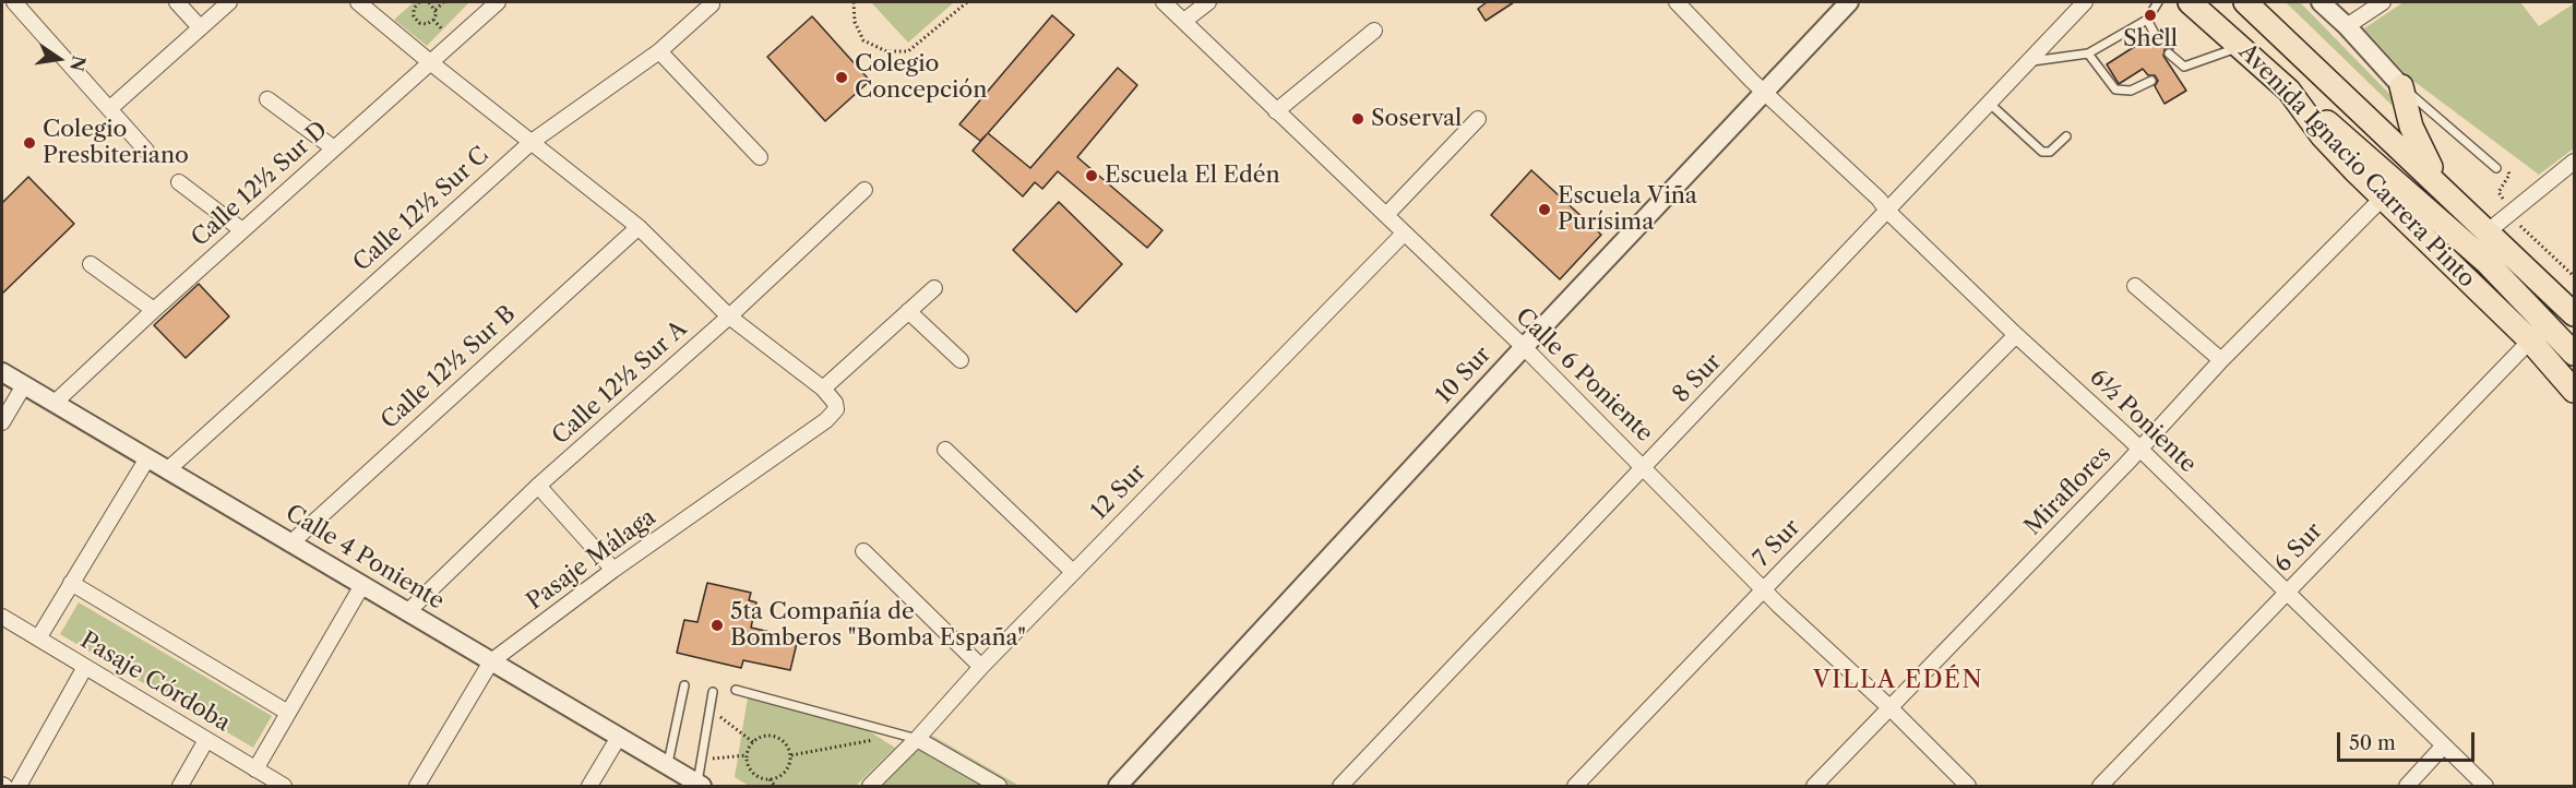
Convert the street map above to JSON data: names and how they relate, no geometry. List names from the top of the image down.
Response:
{
  "streets": {
    "main road": ["Avenida Ignacio Carrera Pinto"],
    "street": [
      "Calle 12½ Sur D",
      "Calle 12½ Sur C",
      "Calle 12½ Sur B",
      "10 Sur",
      "Calle 6 Poniente",
      "8 Sur",
      "Calle 12½ Sur A",
      "6½ Poniente",
      "Miraflores",
      "12 Sur",
      "7 Sur",
      "6 Sur",
      "Calle 4 Poniente",
      "Pasaje Málaga",
      "Pasaje Córdoba"
    ]
  },
  "crossings": [
    ["Avenida Ignacio Carrera Pinto", "Miraflores"],
    ["Avenida Ignacio Carrera Pinto", "6 Sur"],
    ["Calle 12½ Sur D", "Calle 4 Poniente"],
    ["Calle 12½ Sur C", "Calle 4 Poniente"],
    ["Calle 12½ Sur B", "Calle 4 Poniente"],
    ["10 Sur", "Calle 6 Poniente"],
    ["10 Sur", "6½ Poniente"],
    ["Calle 6 Poniente", "8 Sur"],
    ["Calle 6 Poniente", "Miraflores"],
    ["Calle 6 Poniente", "12 Sur"],
    ["Calle 6 Poniente", "7 Sur"],
    ["8 Sur", "6½ Poniente"],
    ["Calle 12½ Sur A", "Calle 4 Poniente"],
    ["6½ Poniente", "Miraflores"],
    ["6½ Poniente", "7 Sur"],
    ["6½ Poniente", "6 Sur"],
    ["Calle 4 Poniente", "Pasaje Málaga"]
  ],
  "districts": ["VILLA EDÉN"],
  "places": [
    "Shell",
    "Colegio Concepción",
    "Soserval",
    "Colegio Presbiteriano",
    "Escuela El Edén",
    "Escuela Viña Purísima",
    "5ta Compañía de Bomberos \"Bomba España\""
  ],
  "scale_bar": "50 m",
  "north": "right"
}
